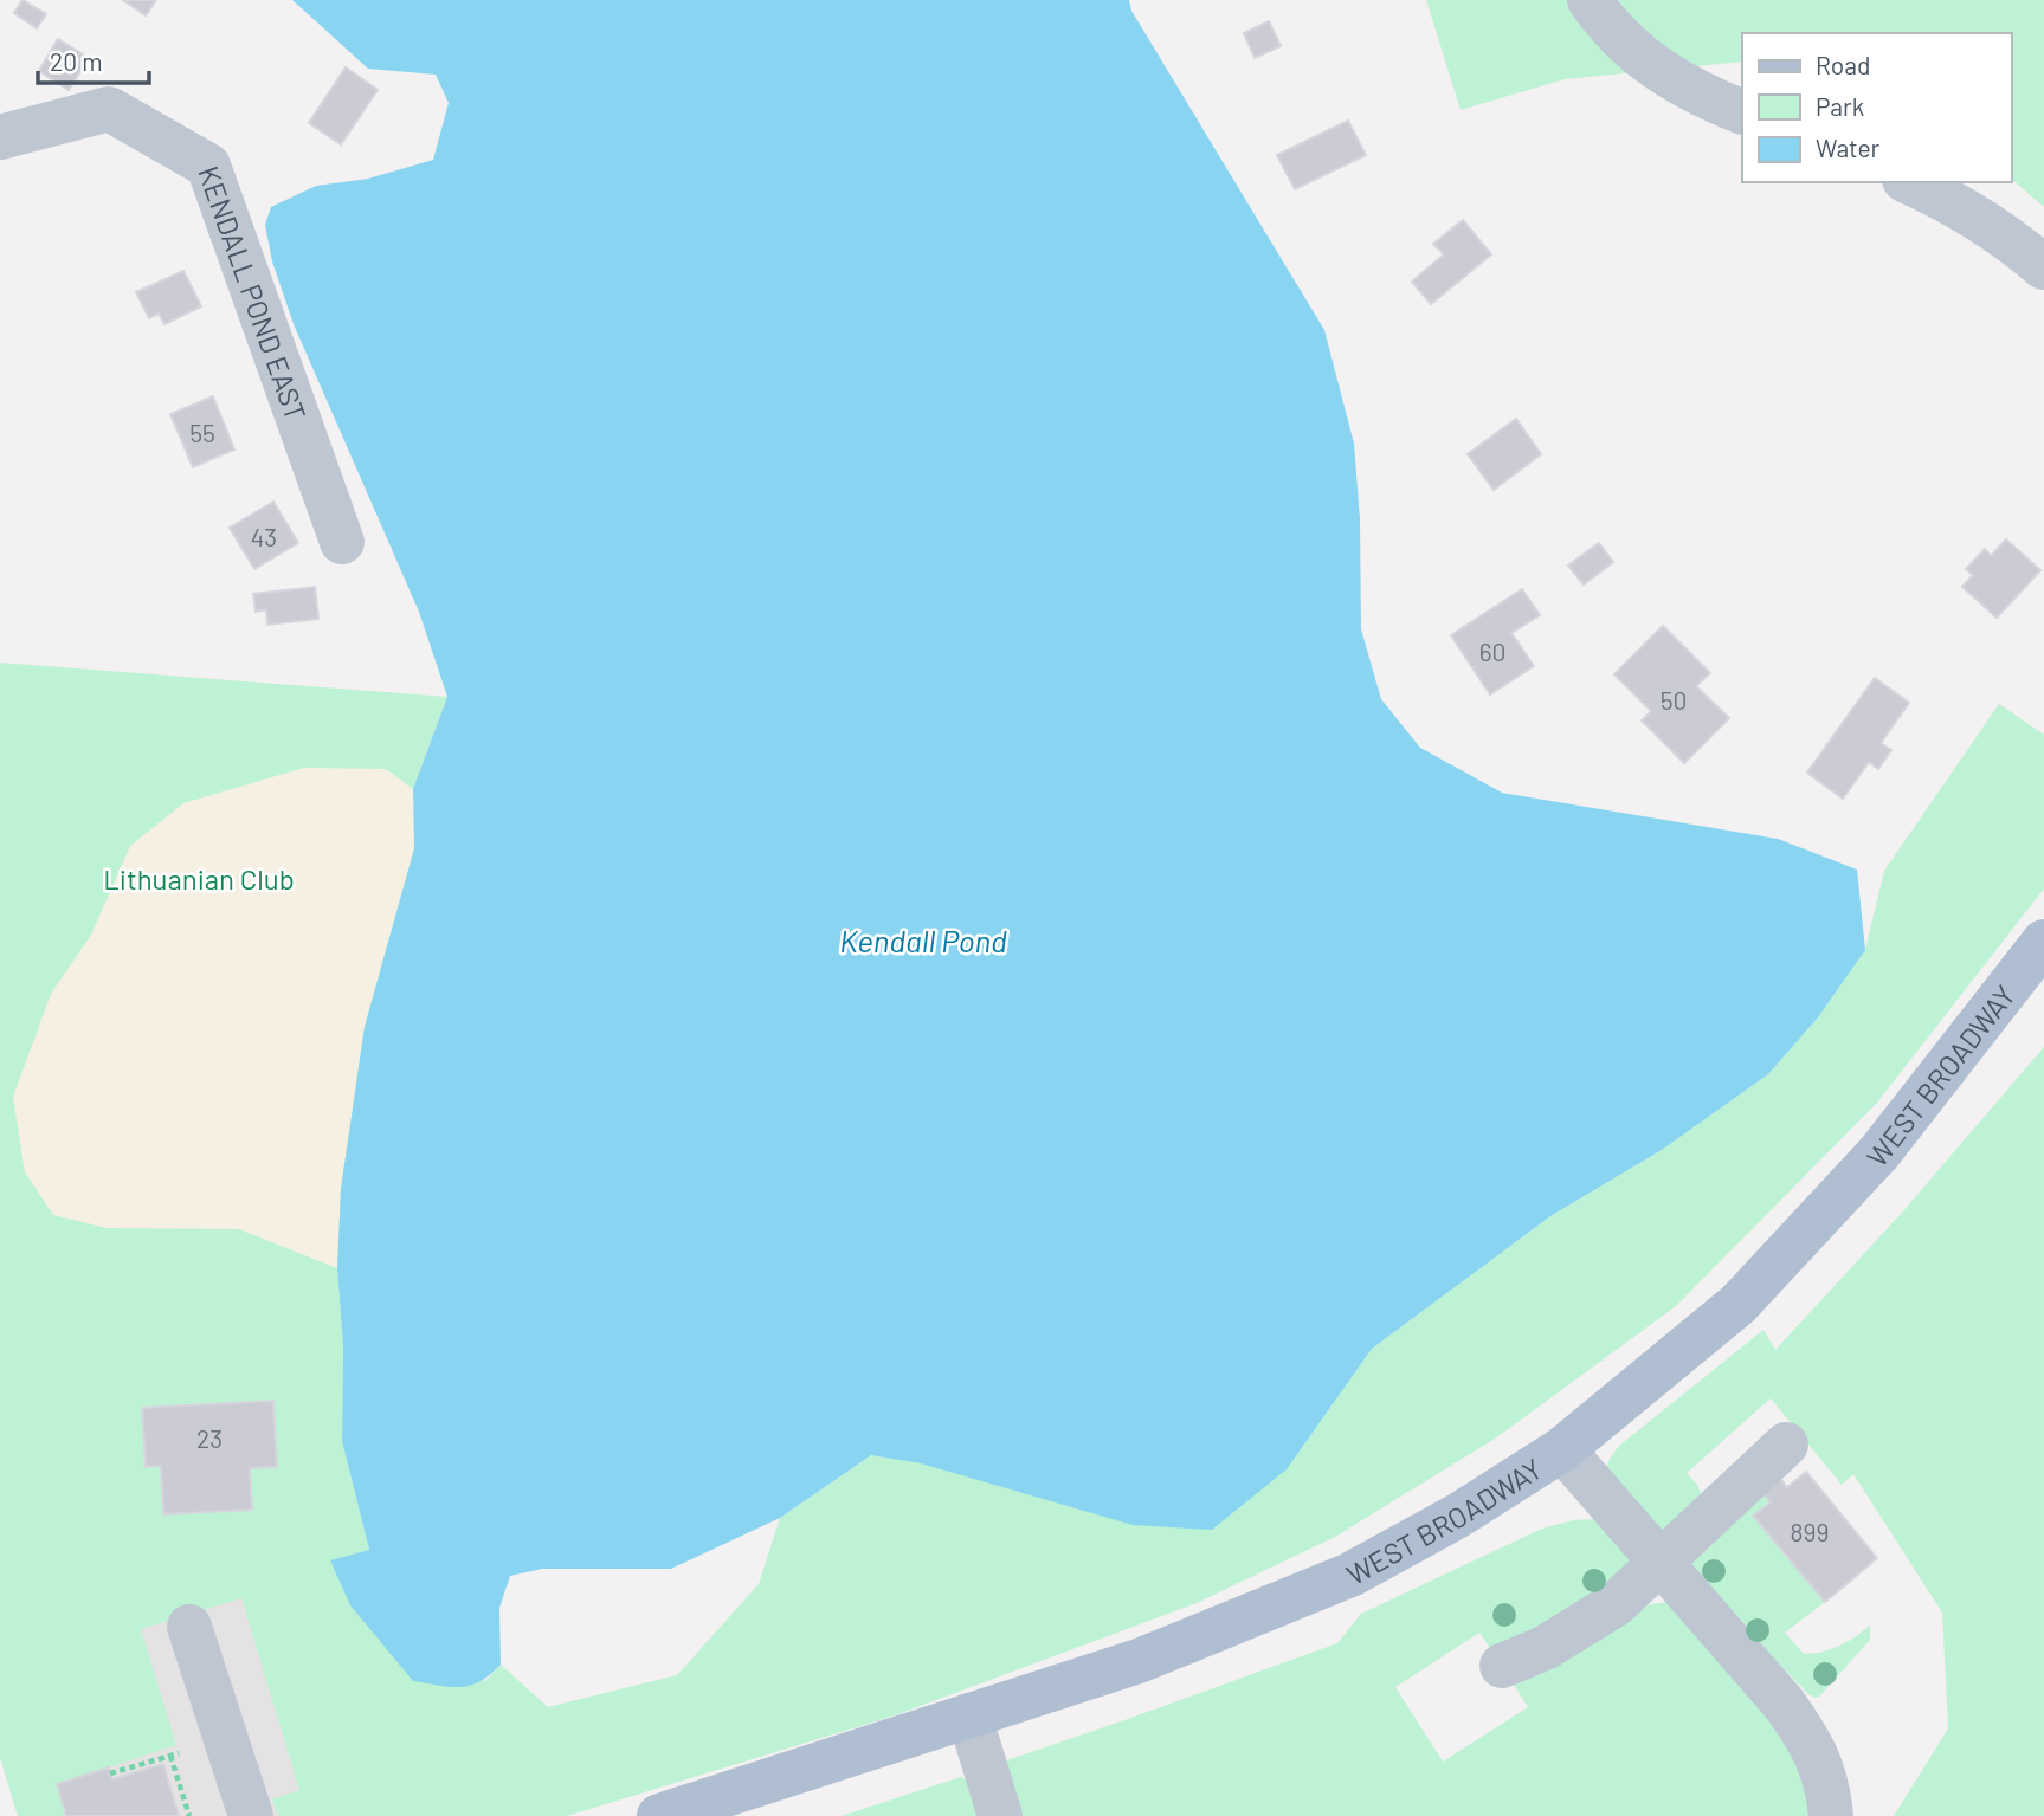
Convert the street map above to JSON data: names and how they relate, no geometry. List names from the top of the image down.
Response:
{
  "streets": {
    "main road": ["WEST BROADWAY"],
    "street": ["KENDALL POND EAST"]
  },
  "water": ["Kendall Pond"],
  "parks": ["Lithuanian Club"],
  "house_numbers": [
    "55",
    "43",
    "60",
    "50",
    "23",
    "899"
  ],
  "legend": ["Road", "Park", "Water"],
  "scale_bar": "20 m"
}
